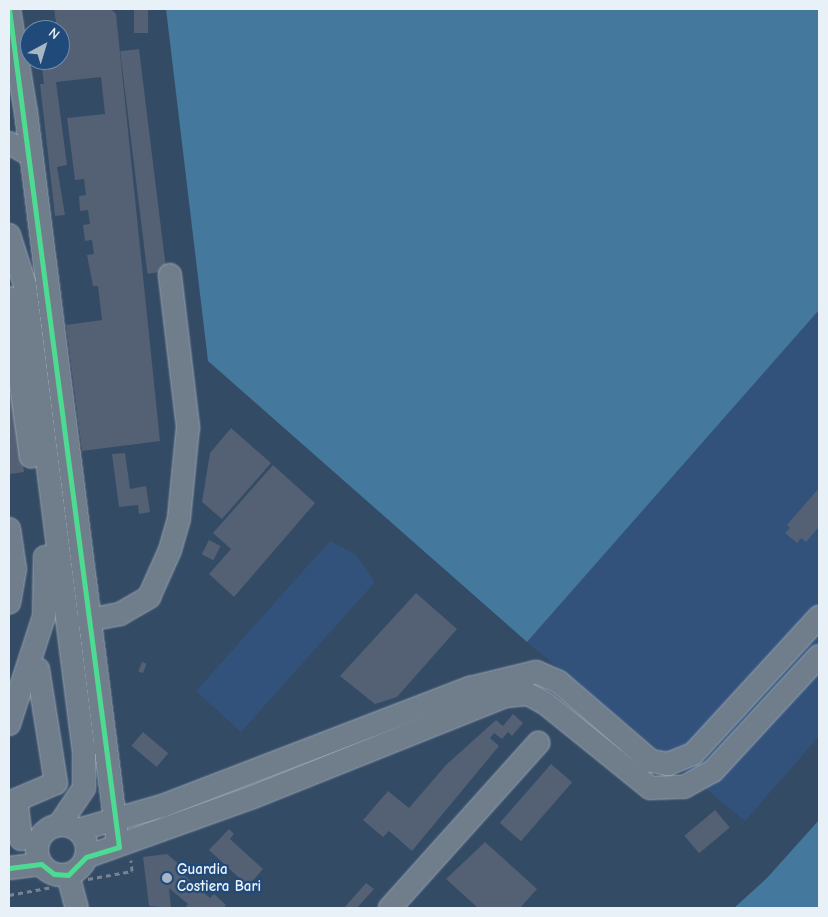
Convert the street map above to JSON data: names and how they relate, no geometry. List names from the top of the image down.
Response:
{
  "places": ["Guardia Costiera Bari"],
  "north": "top right"
}
